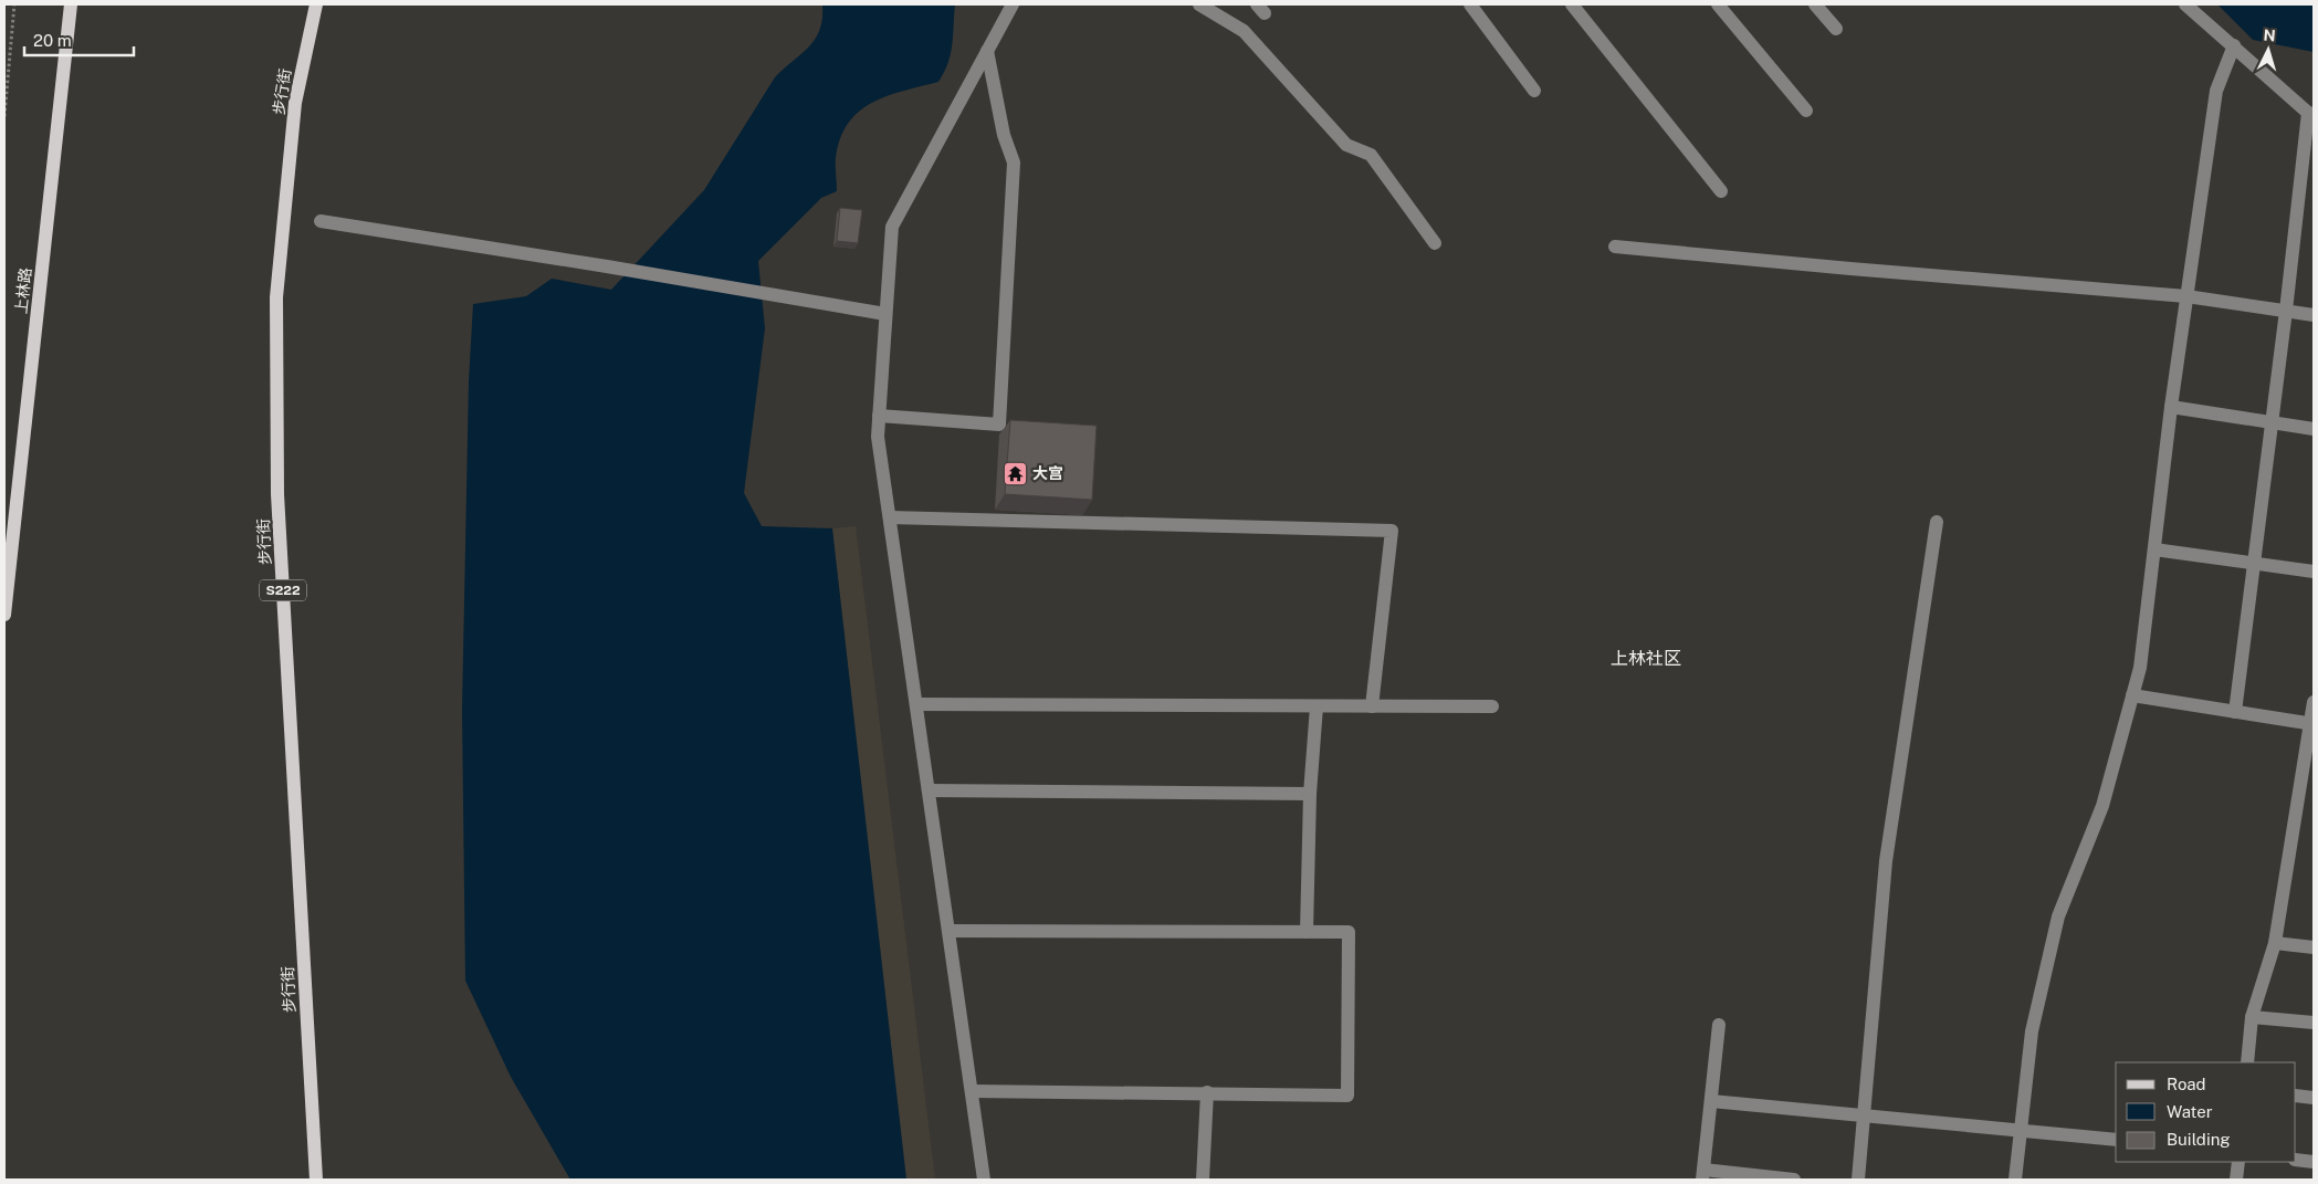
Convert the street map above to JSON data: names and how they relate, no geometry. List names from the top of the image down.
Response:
{
  "streets": {
    "main road": ["步行街", "上林路", "S222"]
  },
  "districts": ["上林社区"],
  "places": {
    "temple": ["大宫"]
  },
  "legend": ["Road", "Water", "Building"],
  "scale_bar": "20 m",
  "north": "top"
}
